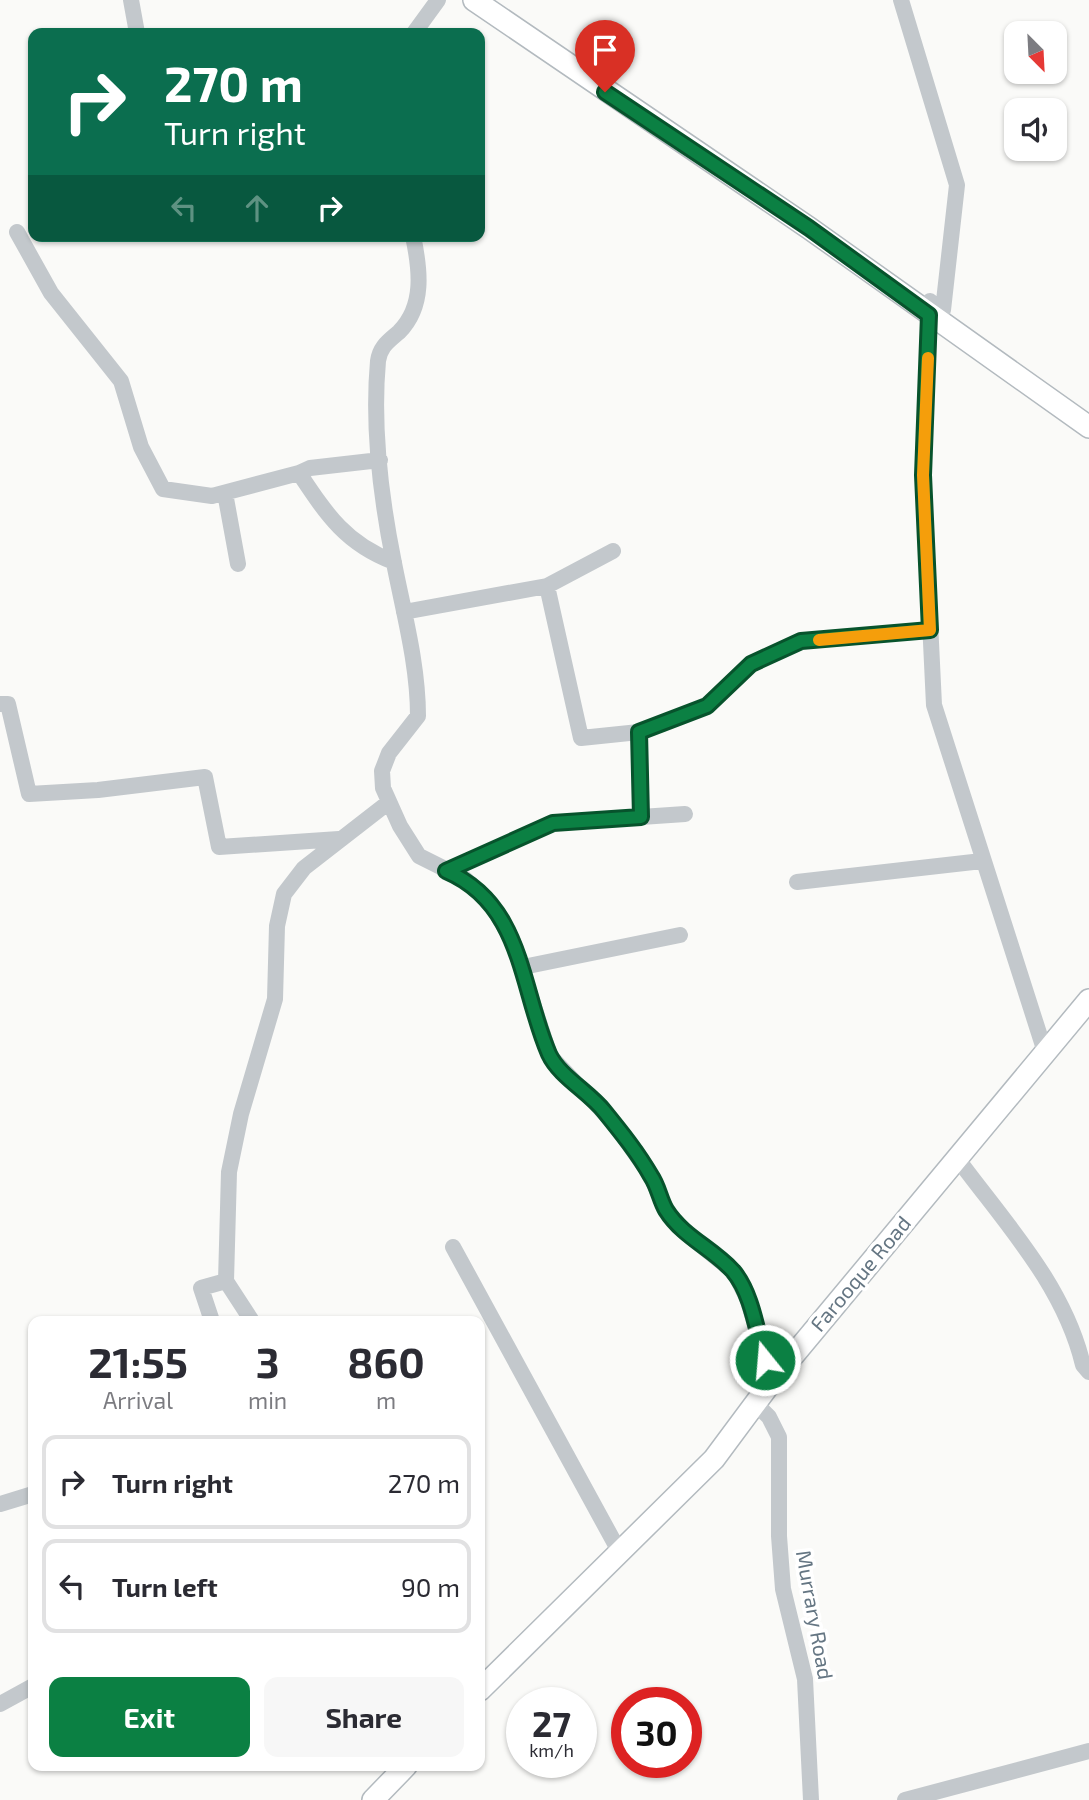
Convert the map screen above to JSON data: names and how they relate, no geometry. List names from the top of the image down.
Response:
{
  "streets": {
    "street": ["Farooque Road", "Murrary Road"]
  },
  "crossings": [
    ["Farooque Road", "Murrary Road"]
  ],
  "north": "bottom right",
  "page": {
    "turn": ["270 m", "Turn right"],
    "eta": [
      "21:55",
      "Arrival",
      "3",
      "min",
      "860",
      "m"
    ],
    "list": [
      {
        "name": "Turn right",
        "value": "270 m"
      },
      {
        "name": "Turn left",
        "value": "90 m"
      }
    ],
    "buttons": ["Exit", "Share"],
    "speed": "27 km/h",
    "limit": "30"
  }
}
